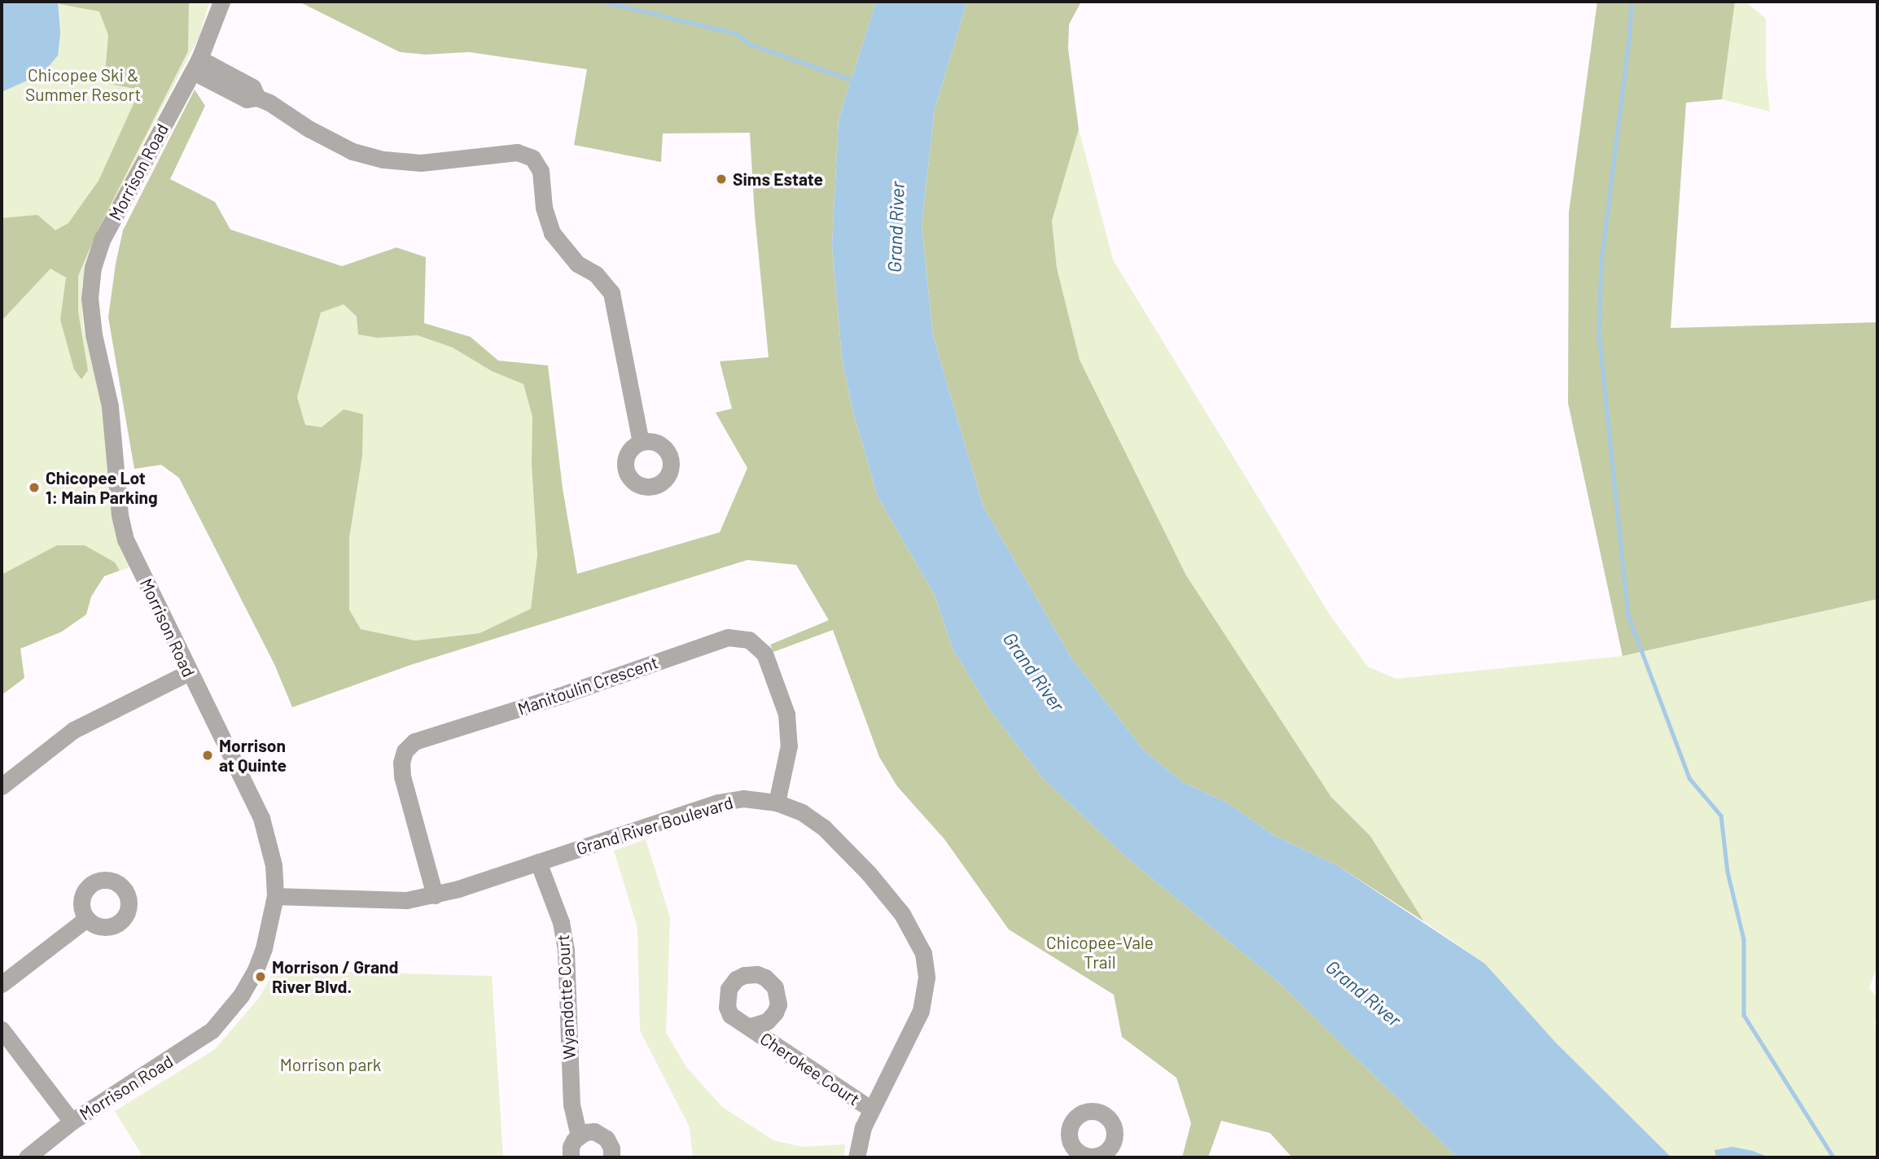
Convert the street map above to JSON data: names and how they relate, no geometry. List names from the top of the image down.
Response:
{
  "streets": {
    "street": [
      "Morrison Road",
      "Manitoulin Crescent",
      "Grand River Boulevard",
      "Wyandotte Court",
      "Cherokee Court"
    ]
  },
  "crossings": [
    ["Morrison Road", "Grand River Boulevard"],
    ["Manitoulin Crescent", "Grand River Boulevard"],
    ["Grand River Boulevard", "Wyandotte Court"],
    ["Grand River Boulevard", "Cherokee Court"]
  ],
  "water": ["Grand River"],
  "parks": ["Chicopee Ski & Summer Resort", "Chicopee-Vale Trail", "Morrison park"],
  "places": [
    "Sims Estate",
    "Chicopee Lot 1: Main Parking",
    "Morrison at Quinte",
    "Morrison / Grand River Blvd."
  ]
}
